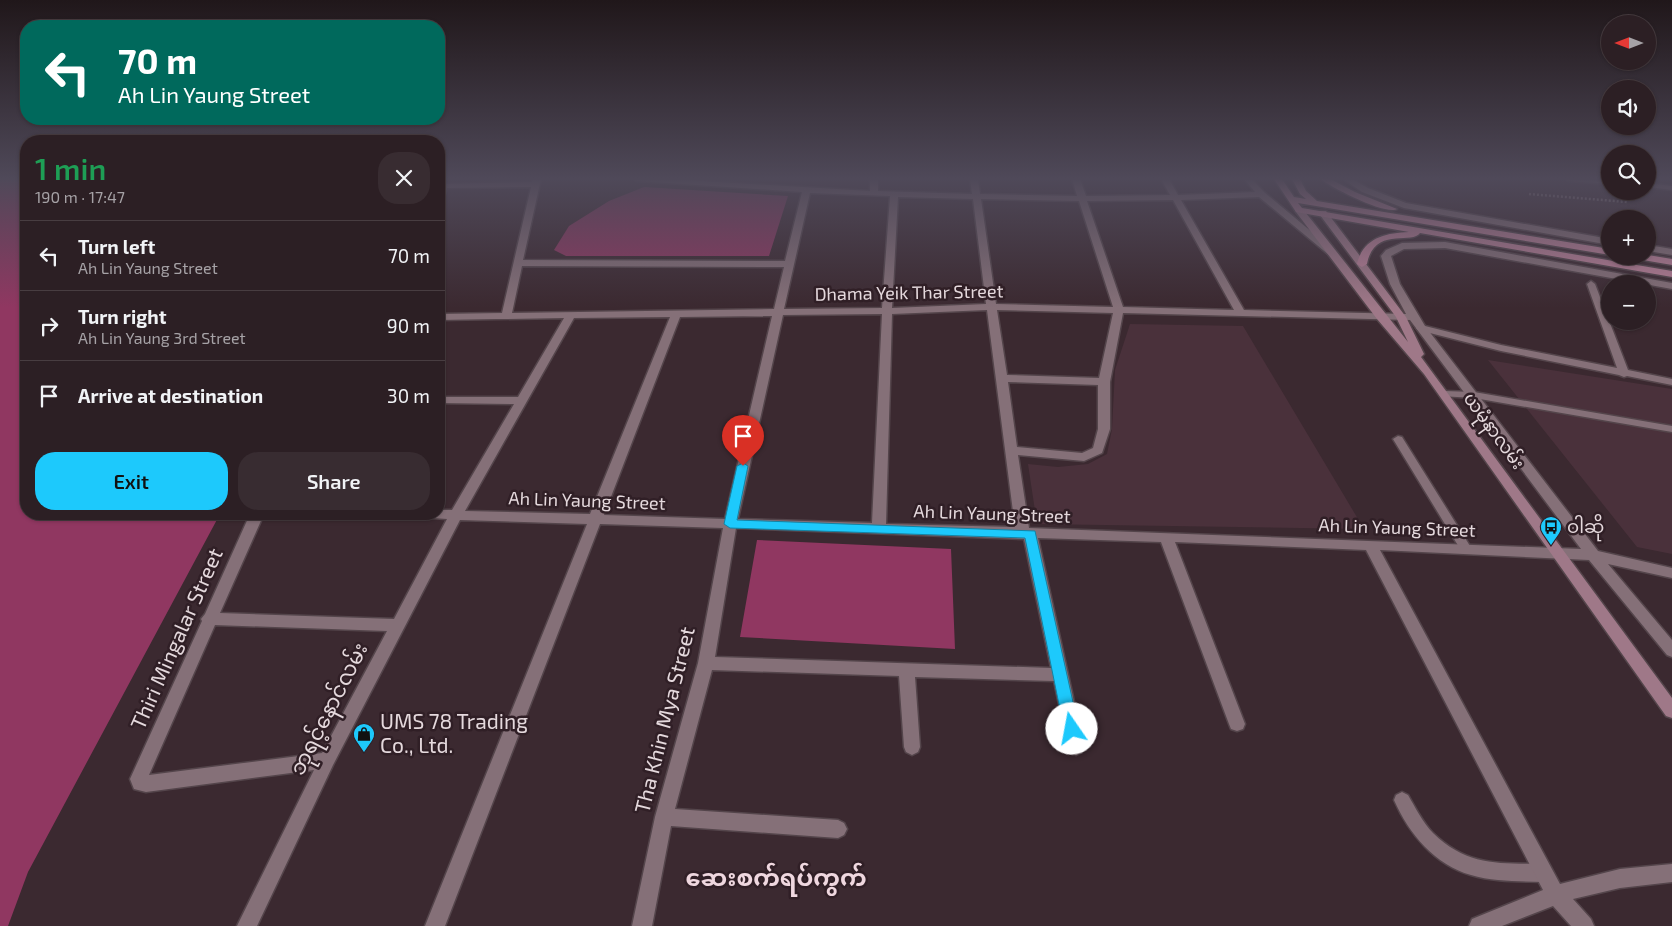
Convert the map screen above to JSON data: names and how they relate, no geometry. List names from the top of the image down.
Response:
{
  "streets": {
    "main road": ["ယမုံနာလမ်း"],
    "street": [
      "Dhama Yeik Thar Street",
      "Ah Lin Yaung Street",
      "Thiri Mingalar Street",
      "ဘုရင့်နောင်လမ်း",
      "Tha Khin Mya Street"
    ]
  },
  "crossings": [
    ["Dhama Yeik Thar Street", "ယမုံနာလမ်း"],
    ["Dhama Yeik Thar Street", "ဘုရင့်နောင်လမ်း"],
    ["Dhama Yeik Thar Street", "Tha Khin Mya Street"],
    ["ယမုံနာလမ်း", "Ah Lin Yaung Street"],
    ["Ah Lin Yaung Street", "ဘုရင့်နောင်လမ်း"],
    ["Ah Lin Yaung Street", "Tha Khin Mya Street"],
    ["Thiri Mingalar Street", "ဘုရင့်နောင်လမ်း"]
  ],
  "districts": ["ဆေးစက်ရပ်ကွက်"],
  "places": {
    "bus stop": ["ဝါဆို"],
    "shop": ["UMS 78 Trading Co., Ltd."]
  },
  "north": "left",
  "page": {
    "map_buttons": ["+", "−"],
    "turn": ["70 m", "Ah Lin Yaung Street"],
    "heading": ["1 min", "190 m · 17:47"],
    "list": [
      {
        "name": "Turn left",
        "note": "Ah Lin Yaung Street",
        "value": "70 m"
      },
      {
        "name": "Turn right",
        "note": "Ah Lin Yaung 3rd Street",
        "value": "90 m"
      },
      {
        "name": "Arrive at destination",
        "value": "30 m"
      }
    ],
    "buttons": ["Exit", "Share"]
  }
}
